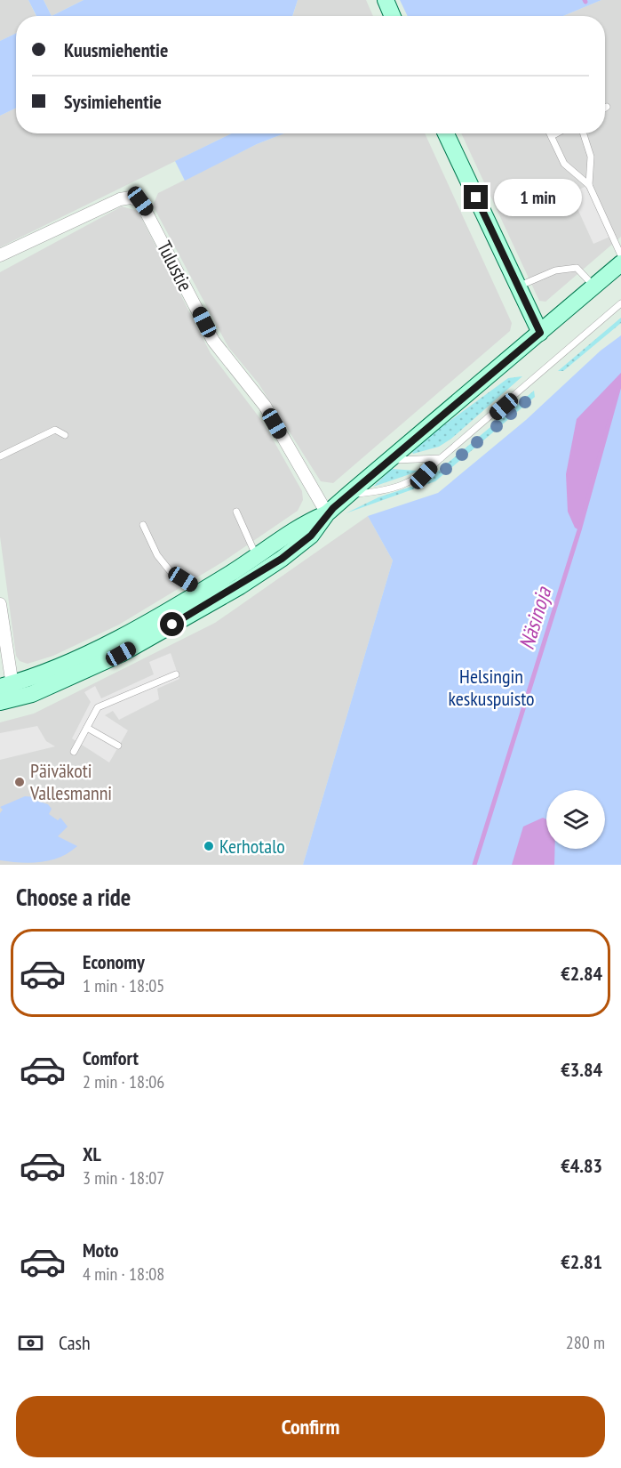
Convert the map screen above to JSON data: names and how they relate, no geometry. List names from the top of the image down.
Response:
{
  "streets": {
    "street": ["Tulustie"]
  },
  "water": ["Näsinoja"],
  "parks": ["Helsingin keskuspuisto"],
  "places": ["Päiväkoti Vallesmanni", "Kerhotalo"],
  "page": {
    "banner": ["Kuusmiehentie", "Sysimiehentie"],
    "bubble": "1 min",
    "heading": "Choose a ride",
    "list": [
      {
        "name": "Economy",
        "note": "1 min · 18:05",
        "value": "€2.84"
      },
      {
        "name": "Comfort",
        "note": "2 min · 18:06",
        "value": "€3.84"
      },
      {
        "name": "XL",
        "note": "3 min · 18:07",
        "value": "€4.83"
      },
      {
        "name": "Moto",
        "note": "4 min · 18:08",
        "value": "€2.81"
      }
    ],
    "pay": ["Cash", "280 m"],
    "buttons": "Confirm"
  }
}
